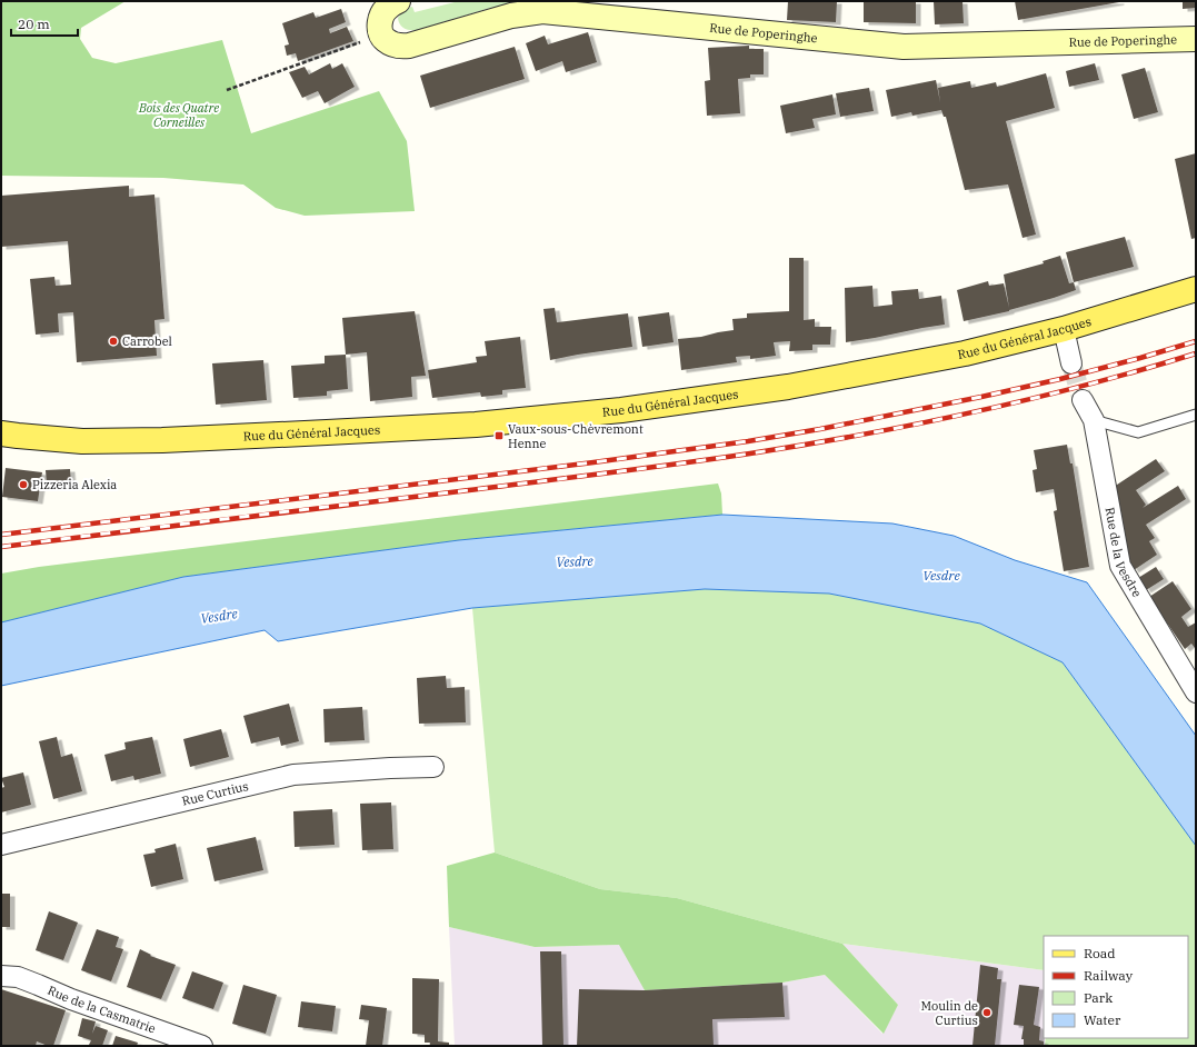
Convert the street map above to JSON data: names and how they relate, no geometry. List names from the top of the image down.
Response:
{
  "streets": {
    "main road": ["Rue du Général Jacques"],
    "street": [
      "Rue de Poperinghe",
      "Rue de la Vesdre",
      "Rue Curtius",
      "Rue de la Casmatrie"
    ]
  },
  "water": ["Vesdre"],
  "parks": ["Bois des Quatre Corneilles"],
  "places": {
    "other": ["Carrobel", "Pizzeria Alexia", "Moulin de Curtius"],
    "transit": ["Vaux-sous-Chèvremont Henne"]
  },
  "legend": [
    "Road",
    "Railway",
    "Park",
    "Water"
  ],
  "scale_bar": "20 m"
}
